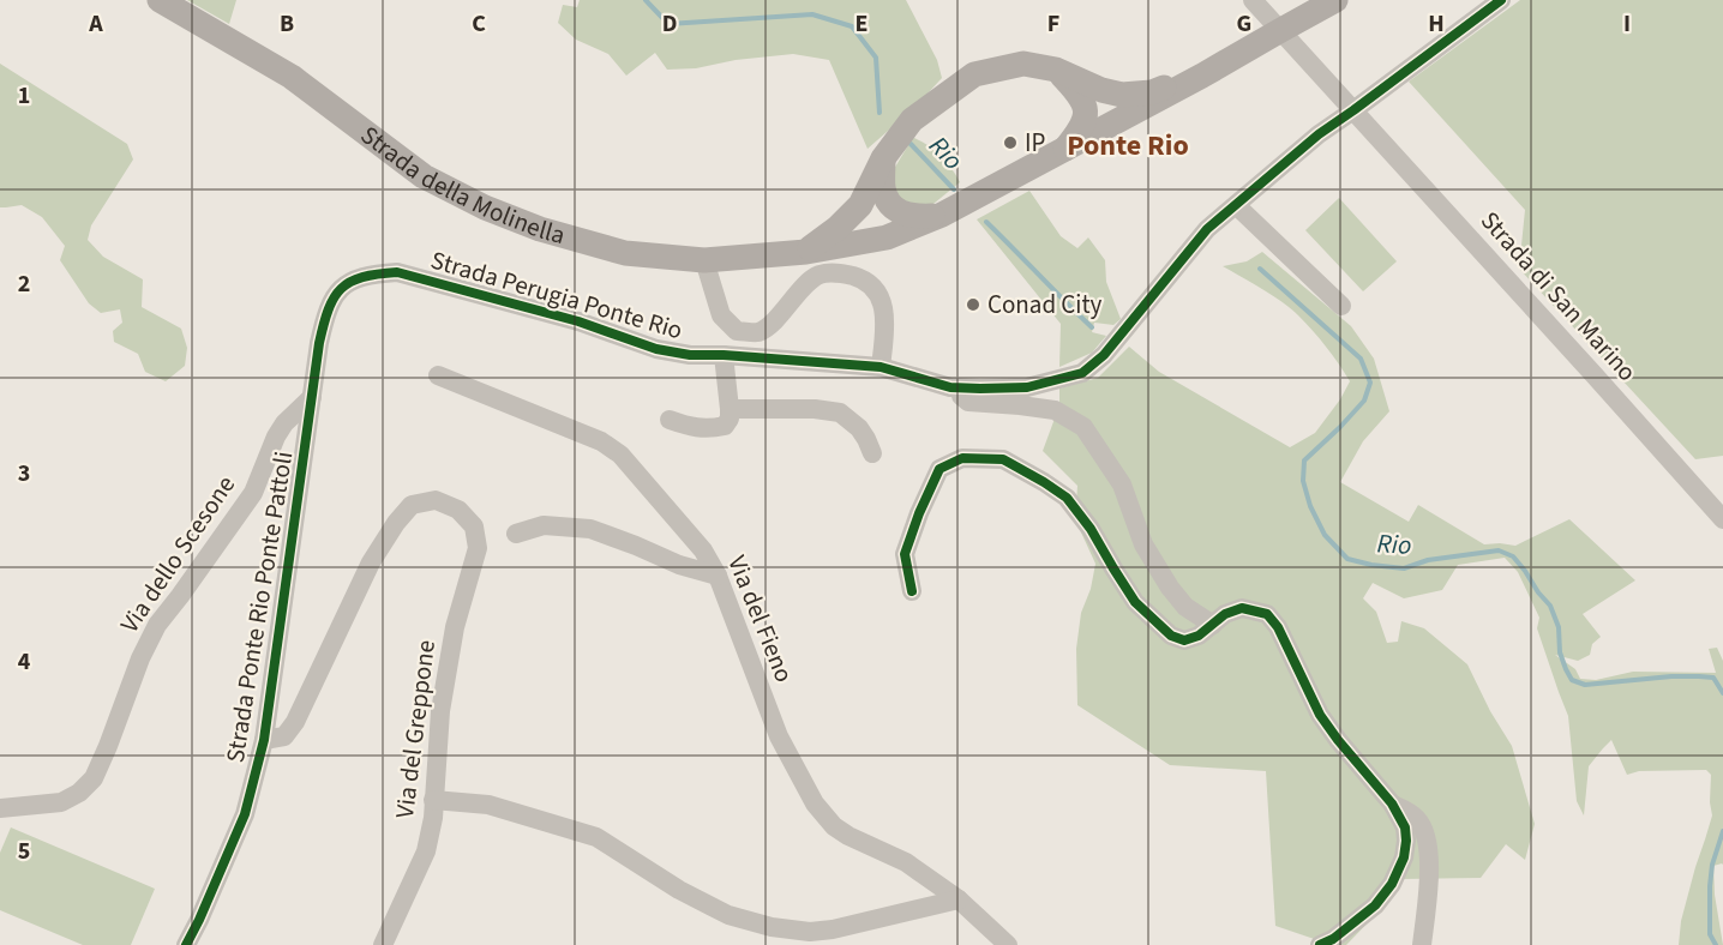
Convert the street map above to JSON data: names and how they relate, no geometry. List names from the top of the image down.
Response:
{
  "streets": {
    "main road": ["Strada della Molinella"],
    "street": [
      "Strada Perugia Ponte Rio",
      "Strada di San Marino",
      "Via dello Scesone",
      "Strada Ponte Rio Ponte Pattoli",
      "Via del Fieno",
      "Via del Greppone"
    ]
  },
  "crossings": [
    ["Strada della Molinella", "Strada Perugia Ponte Rio"],
    ["Strada Perugia Ponte Rio", "Strada di San Marino"],
    ["Strada Perugia Ponte Rio", "Via dello Scesone"],
    ["Strada Perugia Ponte Rio", "Strada Ponte Rio Ponte Pattoli"],
    ["Strada Ponte Rio Ponte Pattoli", "Via del Greppone"]
  ],
  "districts": ["Ponte Rio"],
  "water": ["Rio"],
  "places": ["IP", "Conad City"],
  "grid": {
    "columns": [
      "A",
      "B",
      "C",
      "D",
      "E",
      "F",
      "G",
      "H",
      "I"
    ],
    "rows": [
      "1",
      "2",
      "3",
      "4",
      "5"
    ]
  }
}
